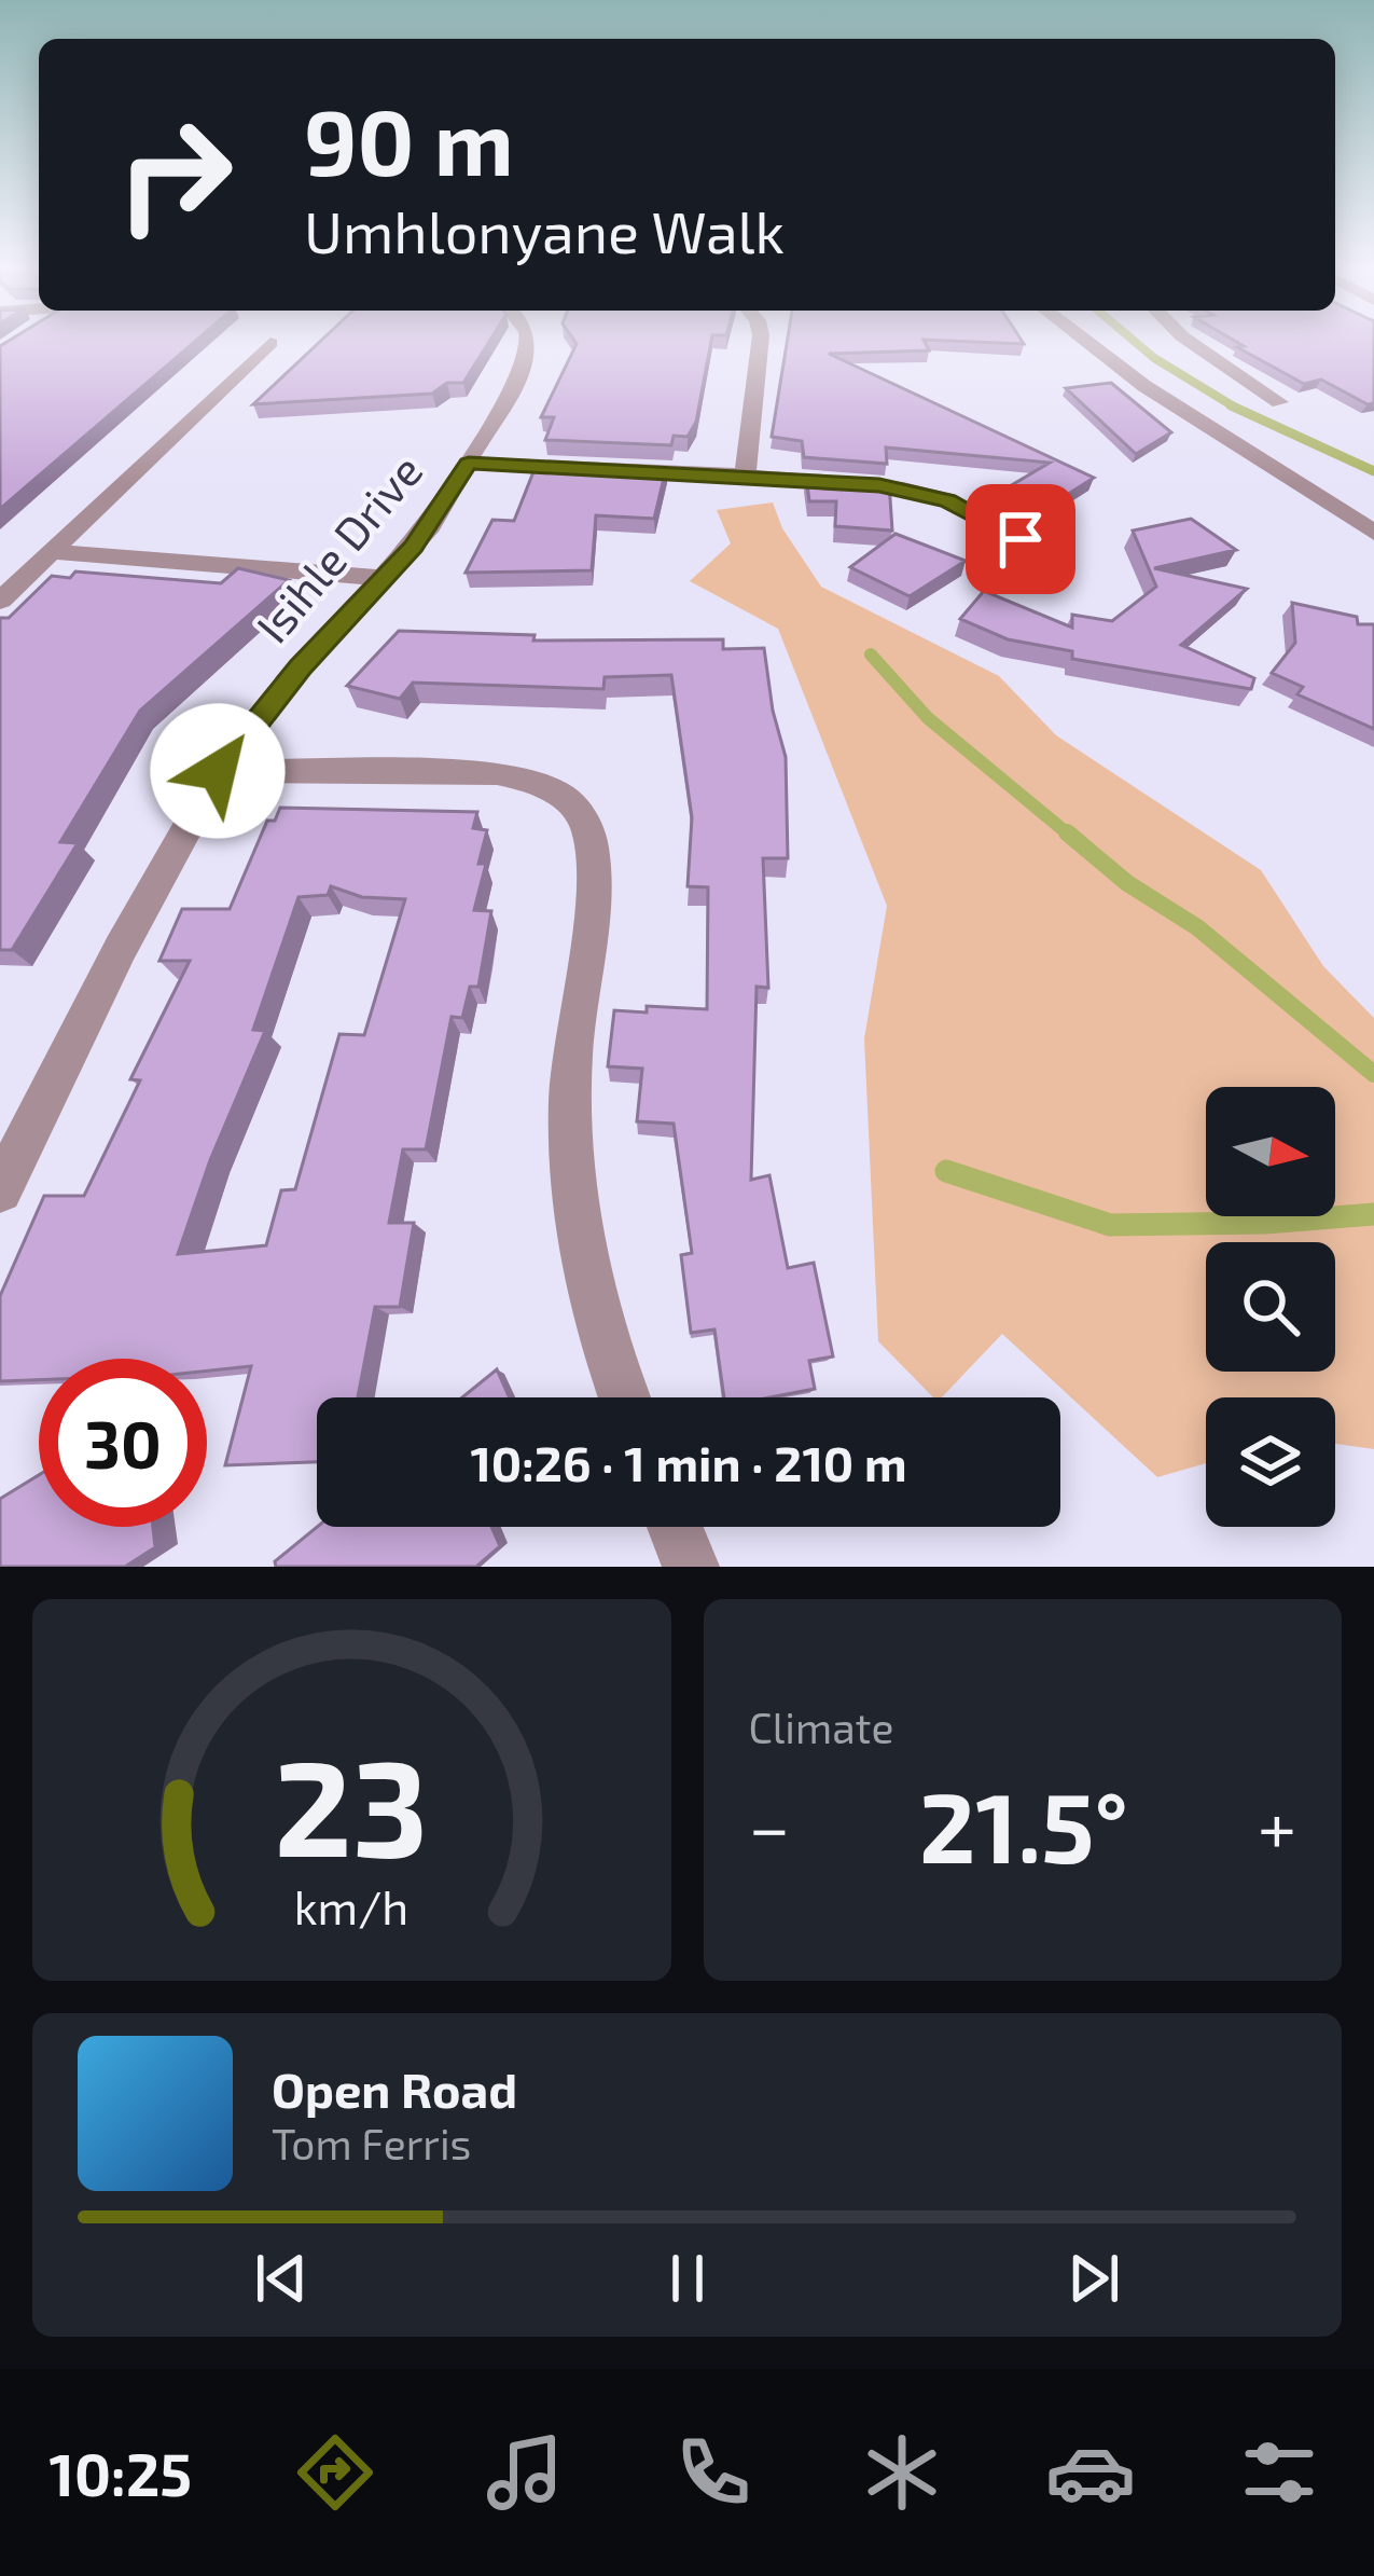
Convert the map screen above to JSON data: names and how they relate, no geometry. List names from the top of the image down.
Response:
{
  "streets": {
    "street": ["Isihle Drive"]
  },
  "north": "right",
  "page": {
    "turn": ["90 m", "Umhlonyane Walk"],
    "limit": "30",
    "trip": "10:26 · 1 min · 210 m",
    "tile": "Climate",
    "heat": ["−", "21.5°", "+"],
    "song": ["Open Road", "Tom Ferris"],
    "tabs": "10:25",
    "gauge": ["23", "km/h"]
  }
}
